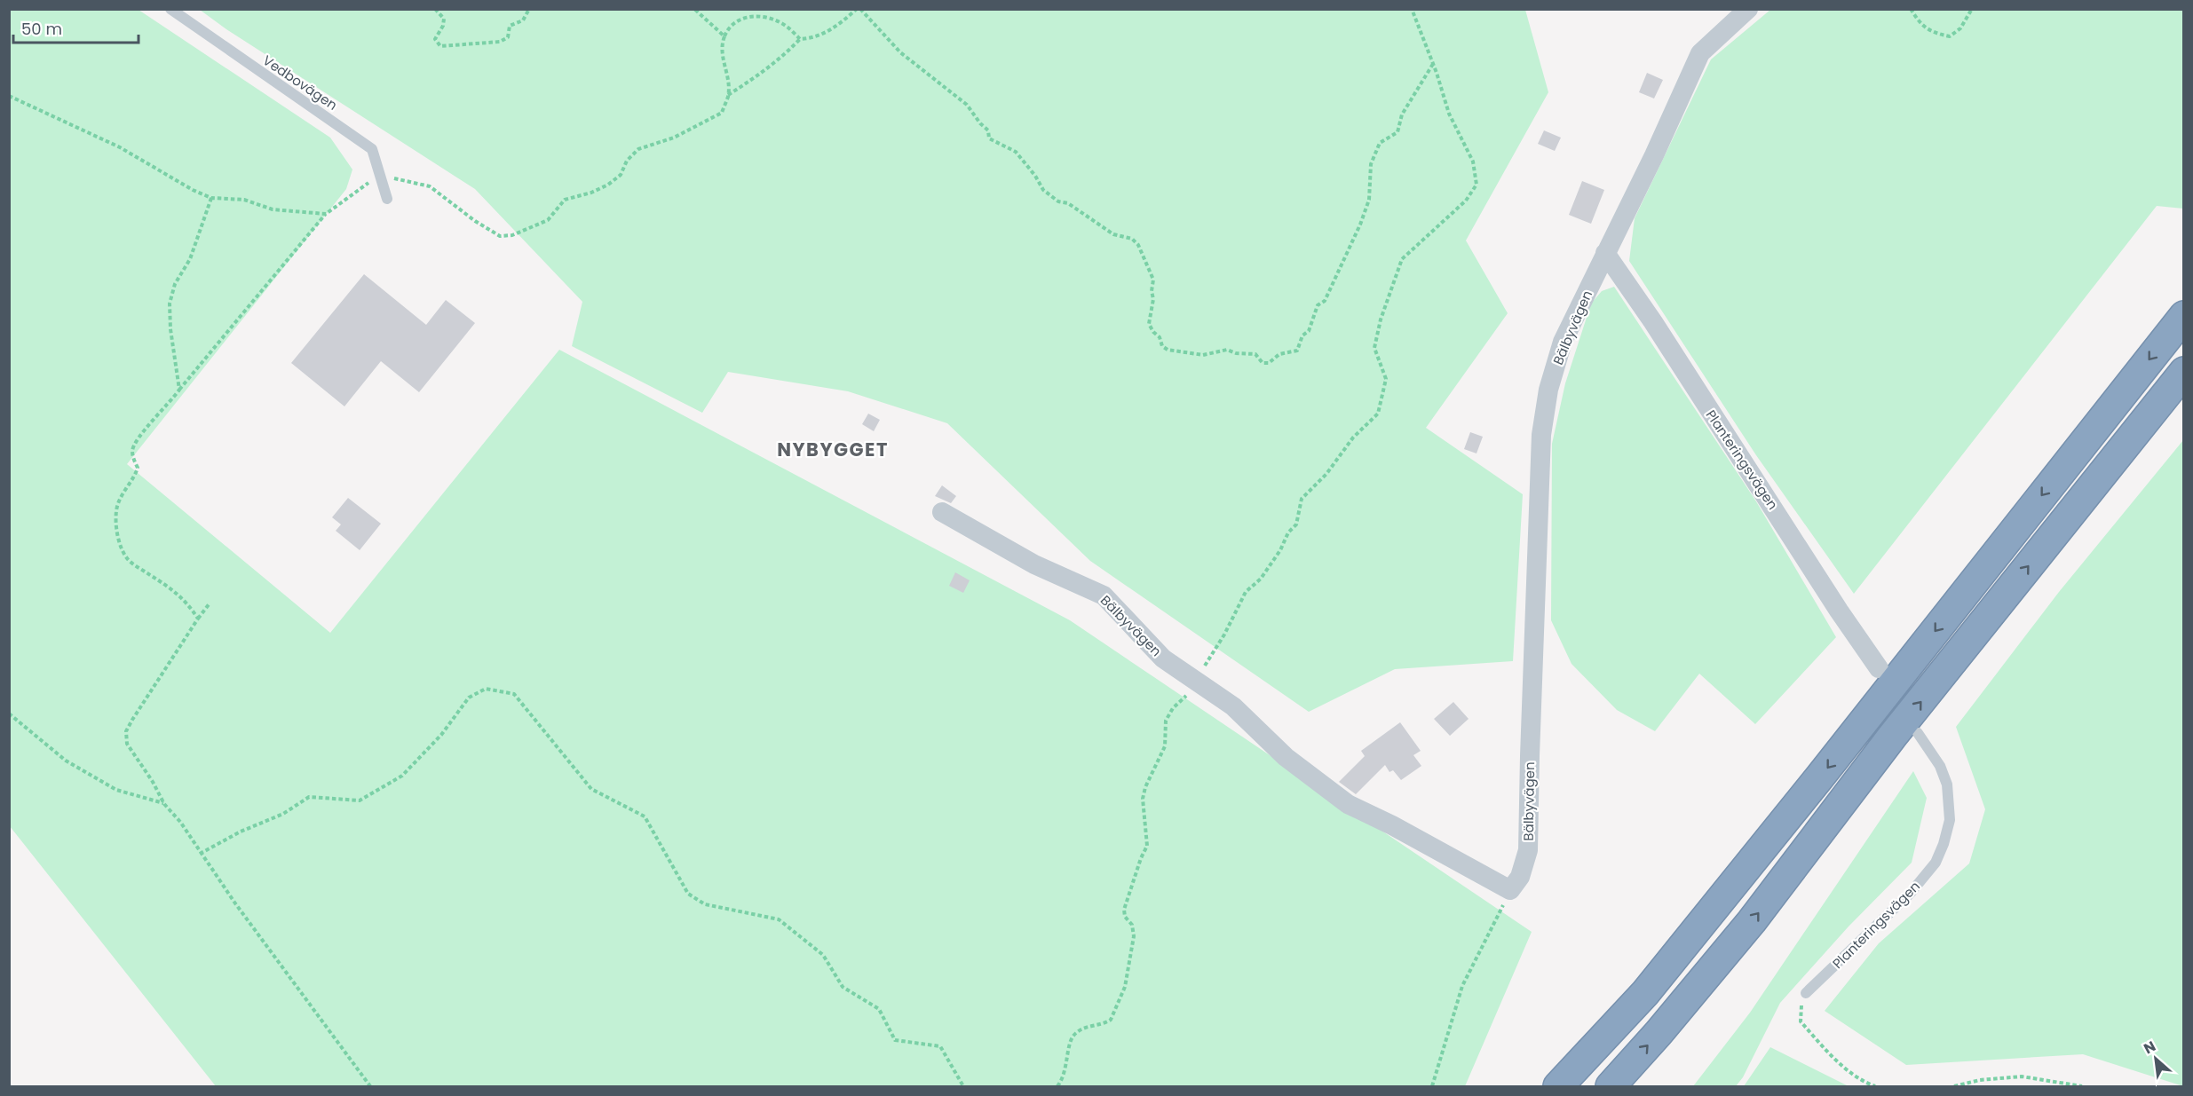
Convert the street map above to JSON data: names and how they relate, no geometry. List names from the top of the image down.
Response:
{
  "streets": {
    "street": ["Bälbyvägen", "Planteringsvägen"],
    "lane": ["Vedbovägen"]
  },
  "crossings": [
    ["Bälbyvägen", "Planteringsvägen"]
  ],
  "districts": ["NYBYGGET"],
  "scale_bar": "50 m",
  "north": "top left"
}
